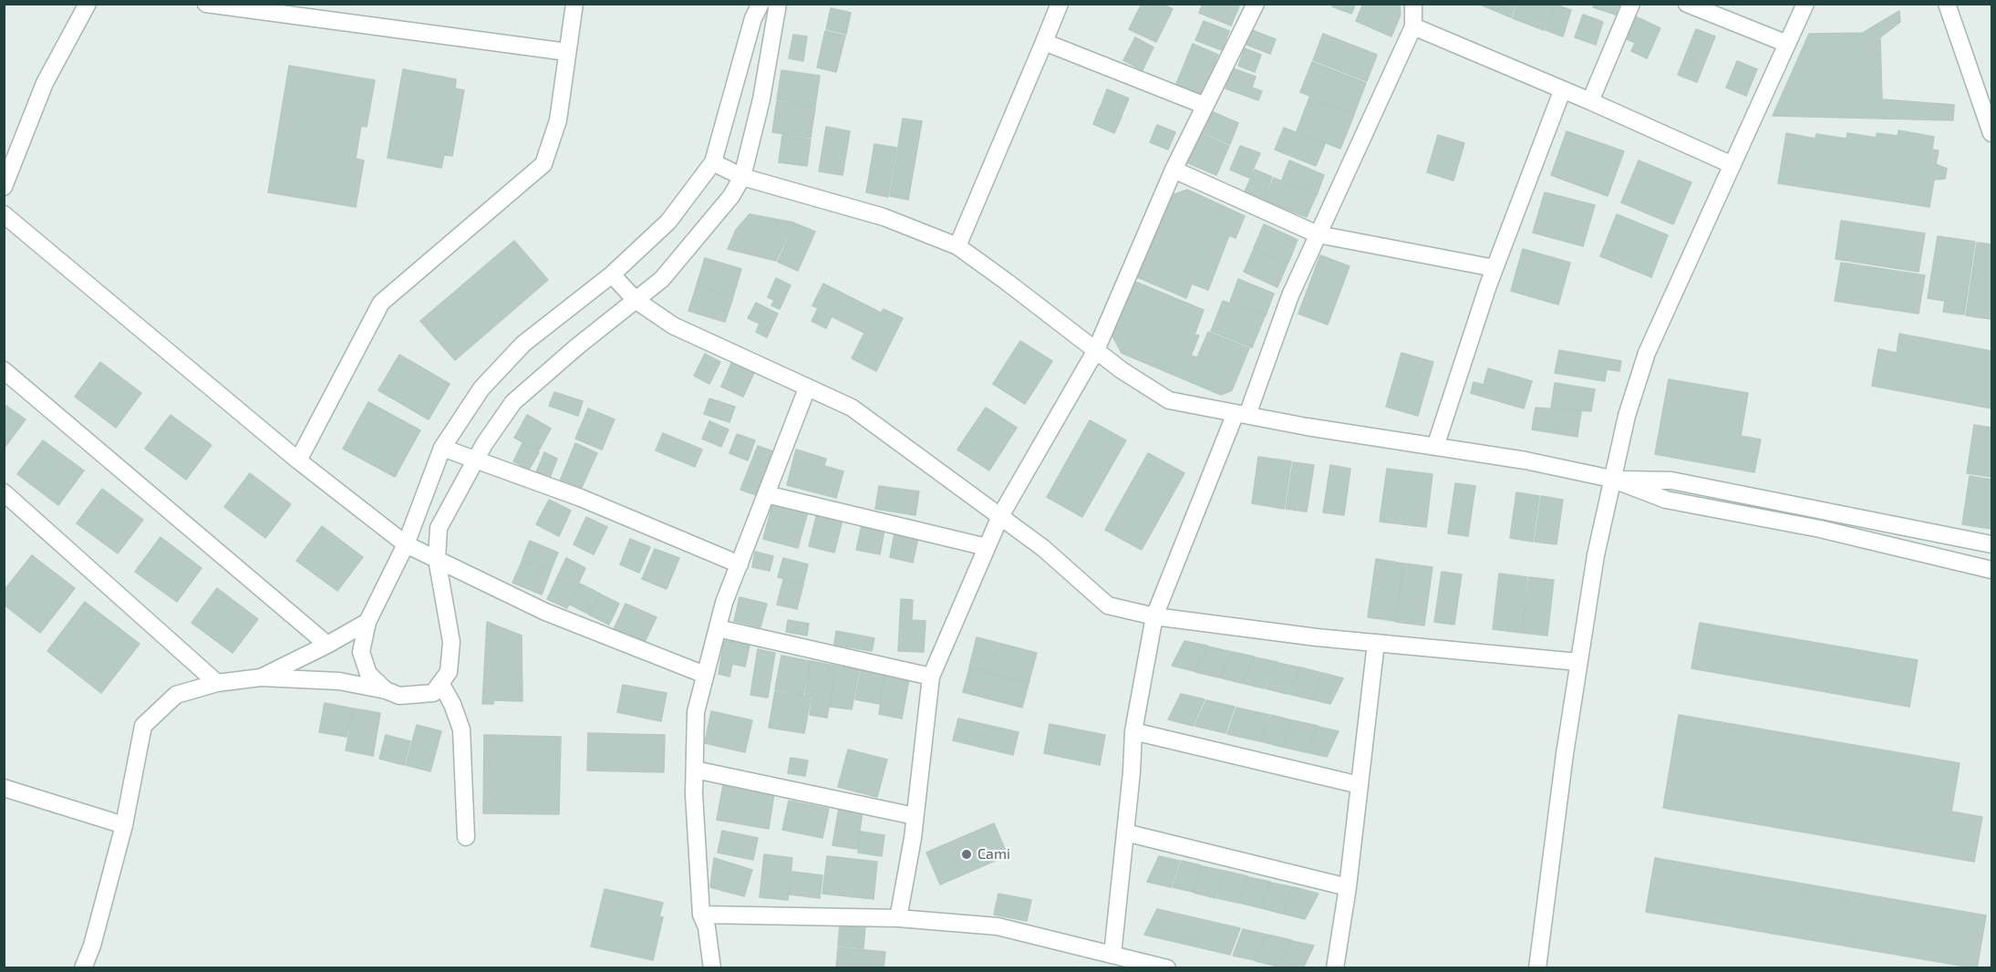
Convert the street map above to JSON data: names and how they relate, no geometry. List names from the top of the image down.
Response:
{
  "places": ["Cami"]
}
